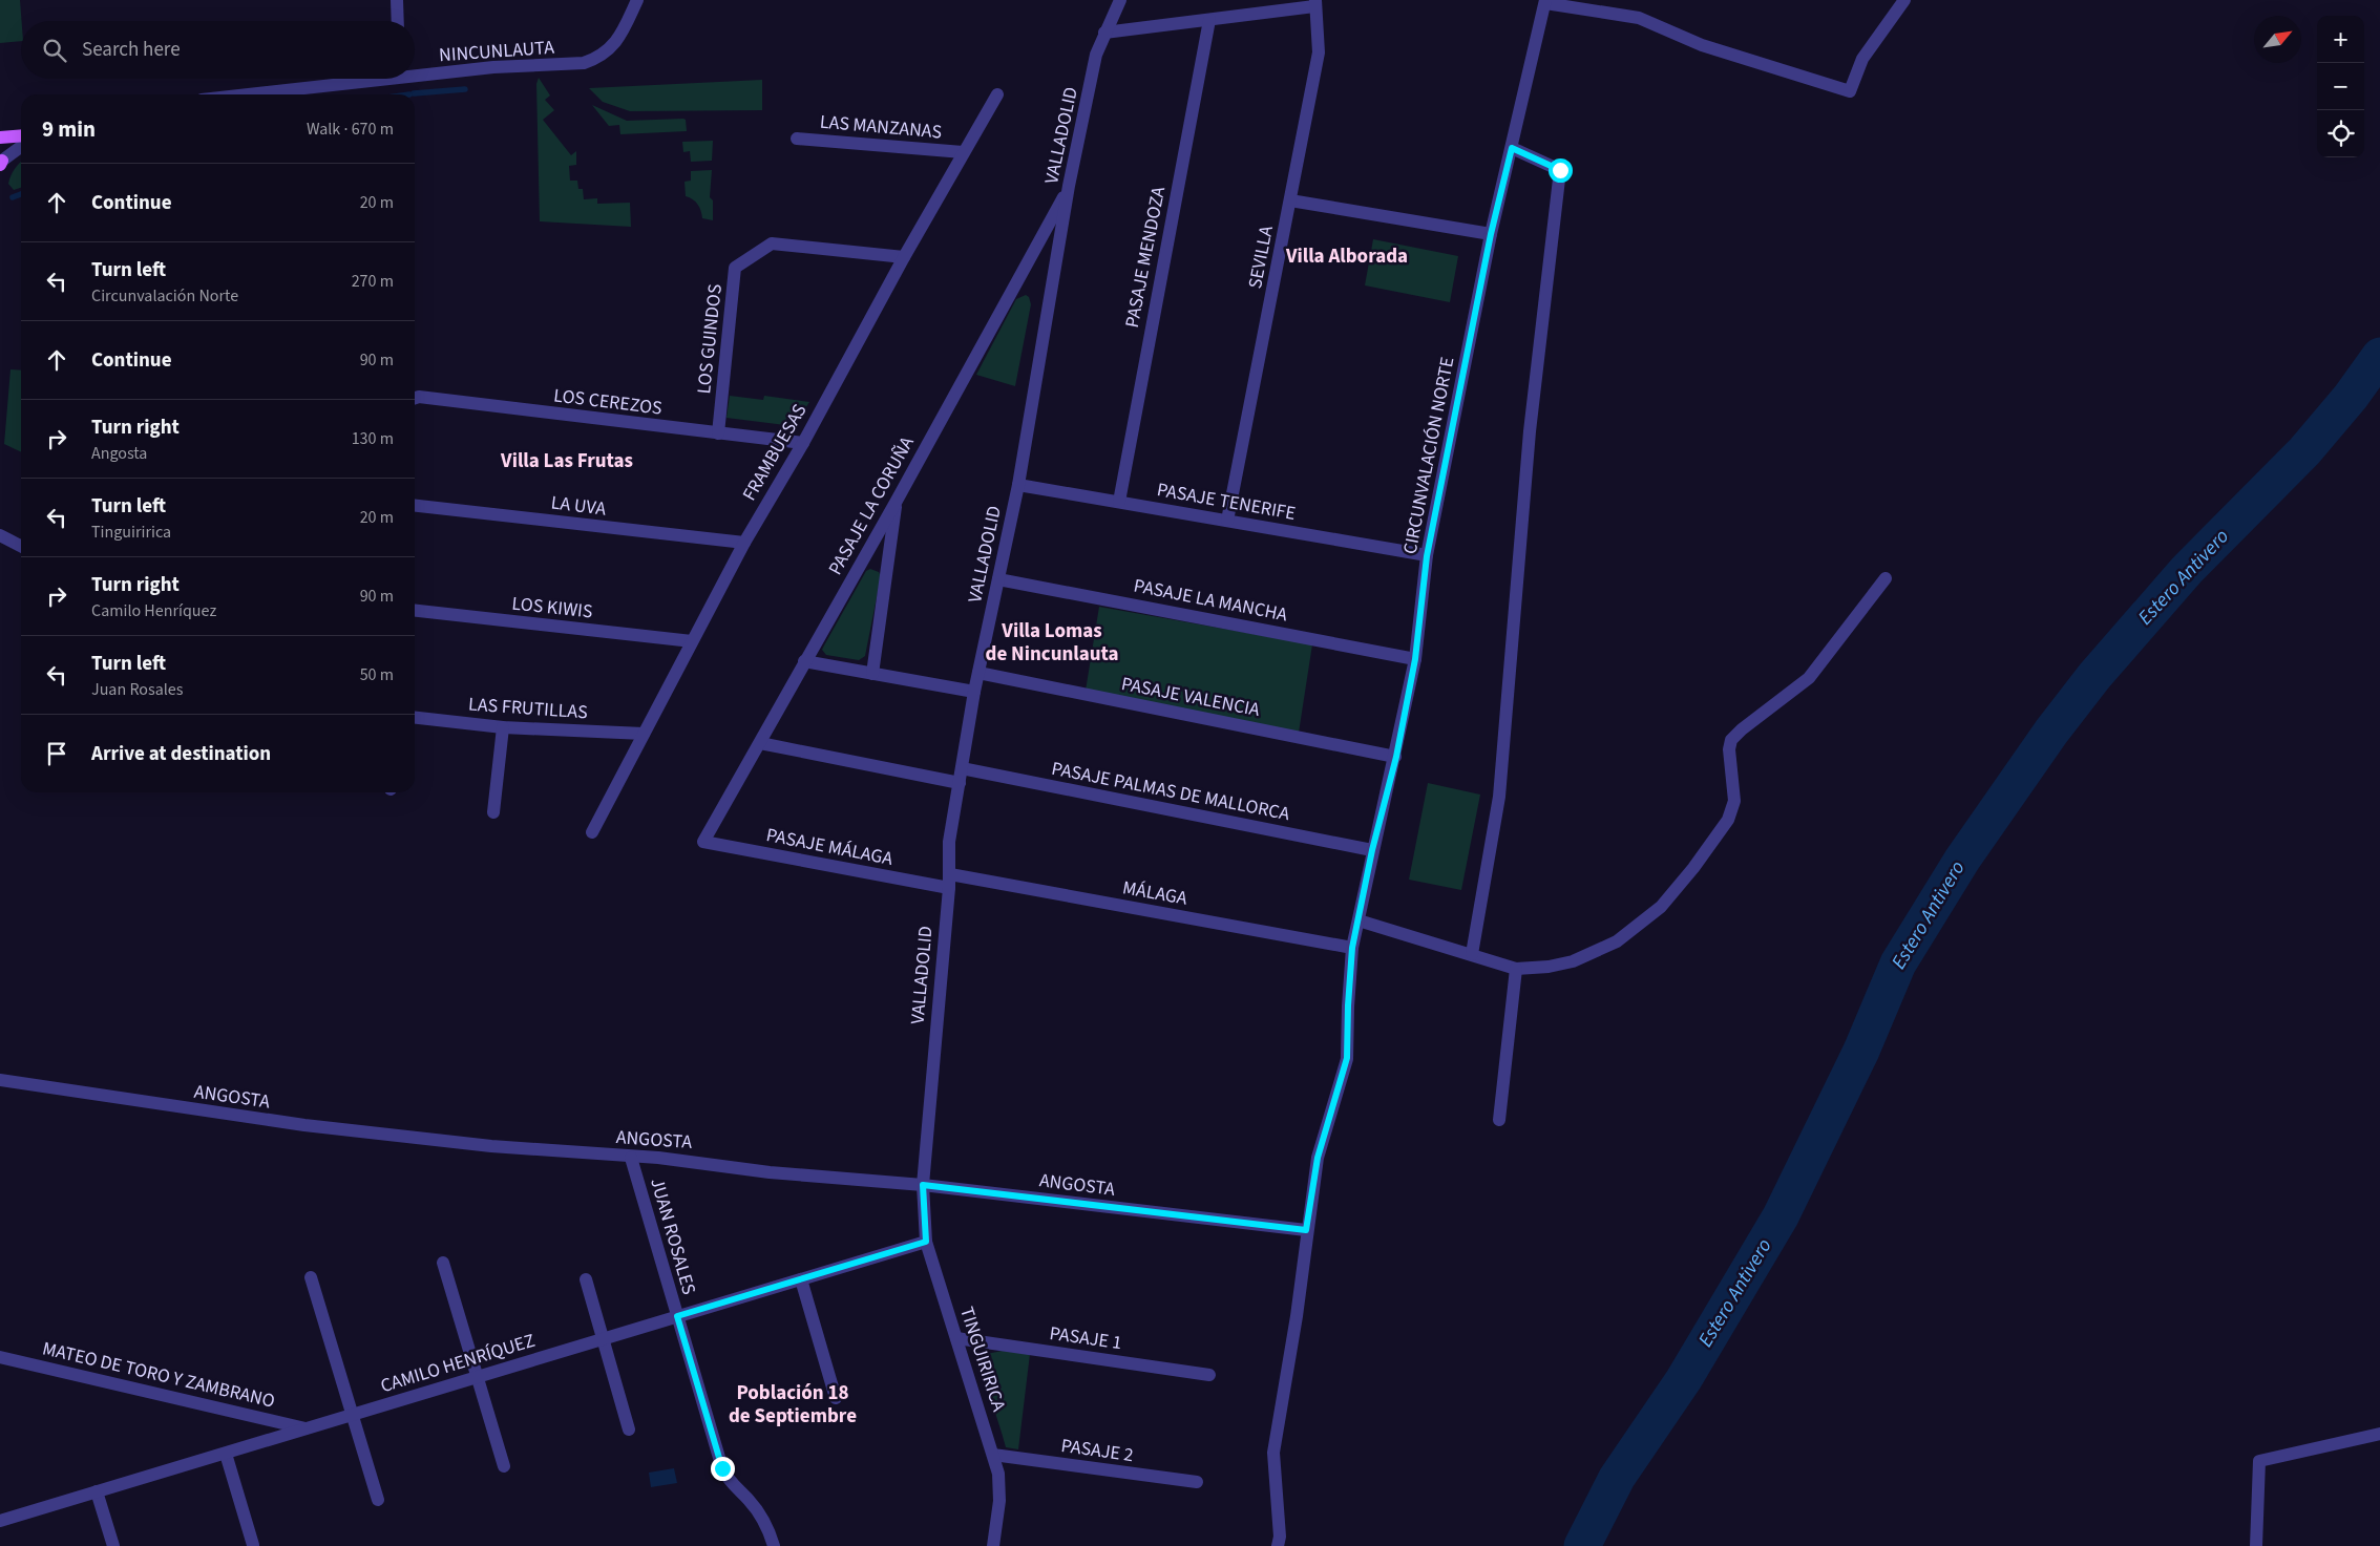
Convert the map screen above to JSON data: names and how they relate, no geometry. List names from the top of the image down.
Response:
{
  "streets": {
    "street": [
      "NINCUNLAUTA",
      "LAS MANZANAS",
      "VALLADOLID",
      "PASAJE MENDOZA",
      "SEVILLA",
      "LOS GUINDOS",
      "LOS CEREZOS",
      "FRAMBUESAS",
      "CIRCUNVALACIÓN NORTE",
      "PASAJE TENERIFE",
      "LA UVA",
      "PASAJE LA CORUÑA",
      "PASAJE LA MANCHA",
      "LOS KIWIS",
      "PASAJE VALENCIA",
      "LAS FRUTILLAS",
      "PASAJE PALMAS DE MALLORCA",
      "PASAJE MÁLAGA",
      "MÁLAGA",
      "ANGOSTA",
      "JUAN ROSALES",
      "PASAJE 1",
      "TINGUIRIRICA",
      "CAMILO HENRÍQUEZ",
      "MATEO DE TORO Y ZAMBRANO",
      "PASAJE 2"
    ]
  },
  "crossings": [
    ["LAS MANZANAS", "FRAMBUESAS"],
    ["VALLADOLID", "PASAJE TENERIFE"],
    ["VALLADOLID", "PASAJE LA CORUÑA"],
    ["VALLADOLID", "PASAJE LA MANCHA"],
    ["VALLADOLID", "PASAJE VALENCIA"],
    ["VALLADOLID", "PASAJE PALMAS DE MALLORCA"],
    ["VALLADOLID", "PASAJE MÁLAGA"],
    ["VALLADOLID", "MÁLAGA"],
    ["VALLADOLID", "ANGOSTA"],
    ["VALLADOLID", "TINGUIRIRICA"],
    ["PASAJE MENDOZA", "PASAJE TENERIFE"],
    ["SEVILLA", "PASAJE TENERIFE"],
    ["LOS GUINDOS", "LOS CEREZOS"],
    ["LOS GUINDOS", "FRAMBUESAS"],
    ["LOS CEREZOS", "FRAMBUESAS"],
    ["FRAMBUESAS", "LA UVA"],
    ["FRAMBUESAS", "LOS KIWIS"],
    ["FRAMBUESAS", "LAS FRUTILLAS"],
    ["CIRCUNVALACIÓN NORTE", "PASAJE TENERIFE"],
    ["CIRCUNVALACIÓN NORTE", "PASAJE LA MANCHA"],
    ["CIRCUNVALACIÓN NORTE", "PASAJE VALENCIA"],
    ["CIRCUNVALACIÓN NORTE", "PASAJE PALMAS DE MALLORCA"],
    ["CIRCUNVALACIÓN NORTE", "MÁLAGA"],
    ["CIRCUNVALACIÓN NORTE", "ANGOSTA"],
    ["PASAJE LA CORUÑA", "PASAJE MÁLAGA"],
    ["PASAJE MÁLAGA", "MÁLAGA"],
    ["ANGOSTA", "JUAN ROSALES"],
    ["ANGOSTA", "TINGUIRIRICA"],
    ["JUAN ROSALES", "CAMILO HENRÍQUEZ"],
    ["PASAJE 1", "TINGUIRIRICA"],
    ["TINGUIRIRICA", "CAMILO HENRÍQUEZ"],
    ["TINGUIRIRICA", "PASAJE 2"],
    ["CAMILO HENRÍQUEZ", "MATEO DE TORO Y ZAMBRANO"]
  ],
  "districts": [
    "Villa Alborada",
    "Villa Las Frutas",
    "Villa Lomas de Nincunlauta",
    "Población 18 de Septiembre"
  ],
  "water": ["Estero Antivero"],
  "north": "top right",
  "page": {
    "map_buttons": ["+", "−"],
    "search": "Search here",
    "heading": ["9 min", "Walk · 670 m"],
    "list": [
      ["Continue", "20 m"],
      ["Turn left", "Circunvalación Norte", "270 m"],
      ["Continue", "90 m"],
      ["Turn right", "Angosta", "130 m"],
      ["Turn left", "Tinguiririca", "20 m"],
      ["Turn right", "Camilo Henríquez", "90 m"],
      ["Turn left", "Juan Rosales", "50 m"],
      "Arrive at destination"
    ]
  }
}
